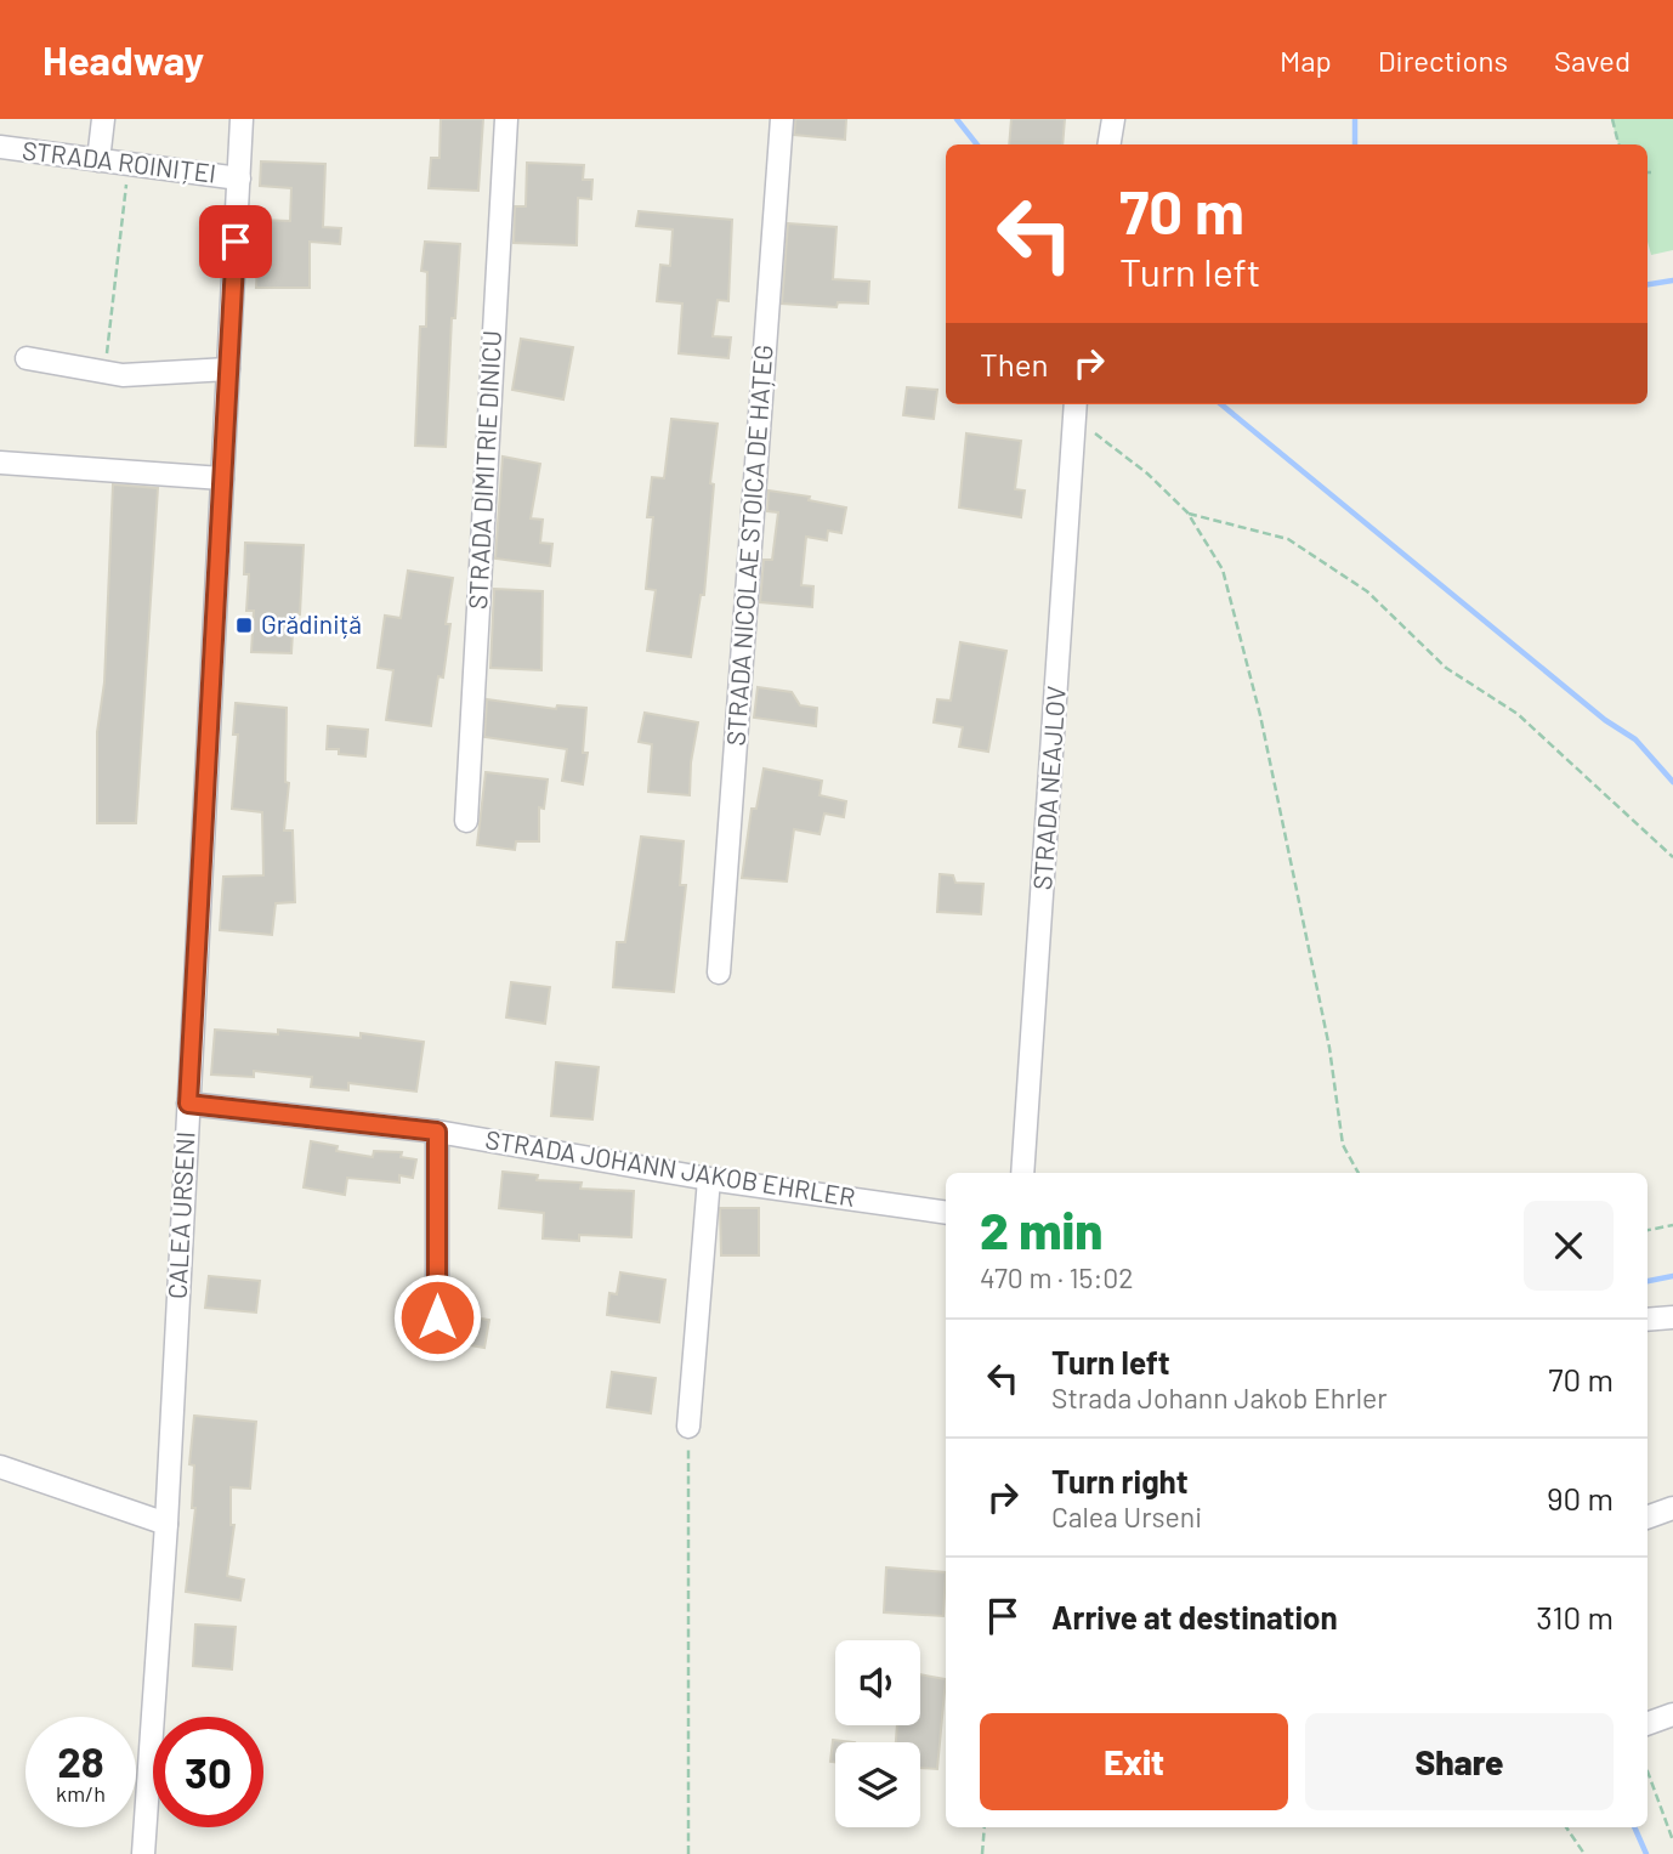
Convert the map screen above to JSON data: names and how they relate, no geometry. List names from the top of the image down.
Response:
{
  "streets": {
    "street": [
      "STRADA ROINIȚEI",
      "STRADA DIMITRIE DINICU",
      "STRADA NICOLAE STOICA DE HAȚEG",
      "STRADA NEAJLOV",
      "STRADA JOHANN JAKOB EHRLER",
      "CALEA URSENI"
    ]
  },
  "crossings": [
    ["STRADA ROINIȚEI", "CALEA URSENI"],
    ["STRADA JOHANN JAKOB EHRLER", "CALEA URSENI"]
  ],
  "places": {
    "transit": ["Grădiniță"]
  },
  "page": {
    "header": "Headway",
    "nav": ["Map", "Directions", "Saved"],
    "turn": ["70 m", "Turn left"],
    "then": "Then",
    "heading": ["2 min", "470 m · 15:02"],
    "list": [
      {
        "name": "Turn left",
        "note": "Strada Johann Jakob Ehrler",
        "value": "70 m"
      },
      {
        "name": "Turn right",
        "note": "Calea Urseni",
        "value": "90 m"
      },
      {
        "name": "Arrive at destination",
        "value": "310 m"
      }
    ],
    "buttons": ["Exit", "Share"],
    "speed": "28 km/h",
    "limit": "30"
  }
}
